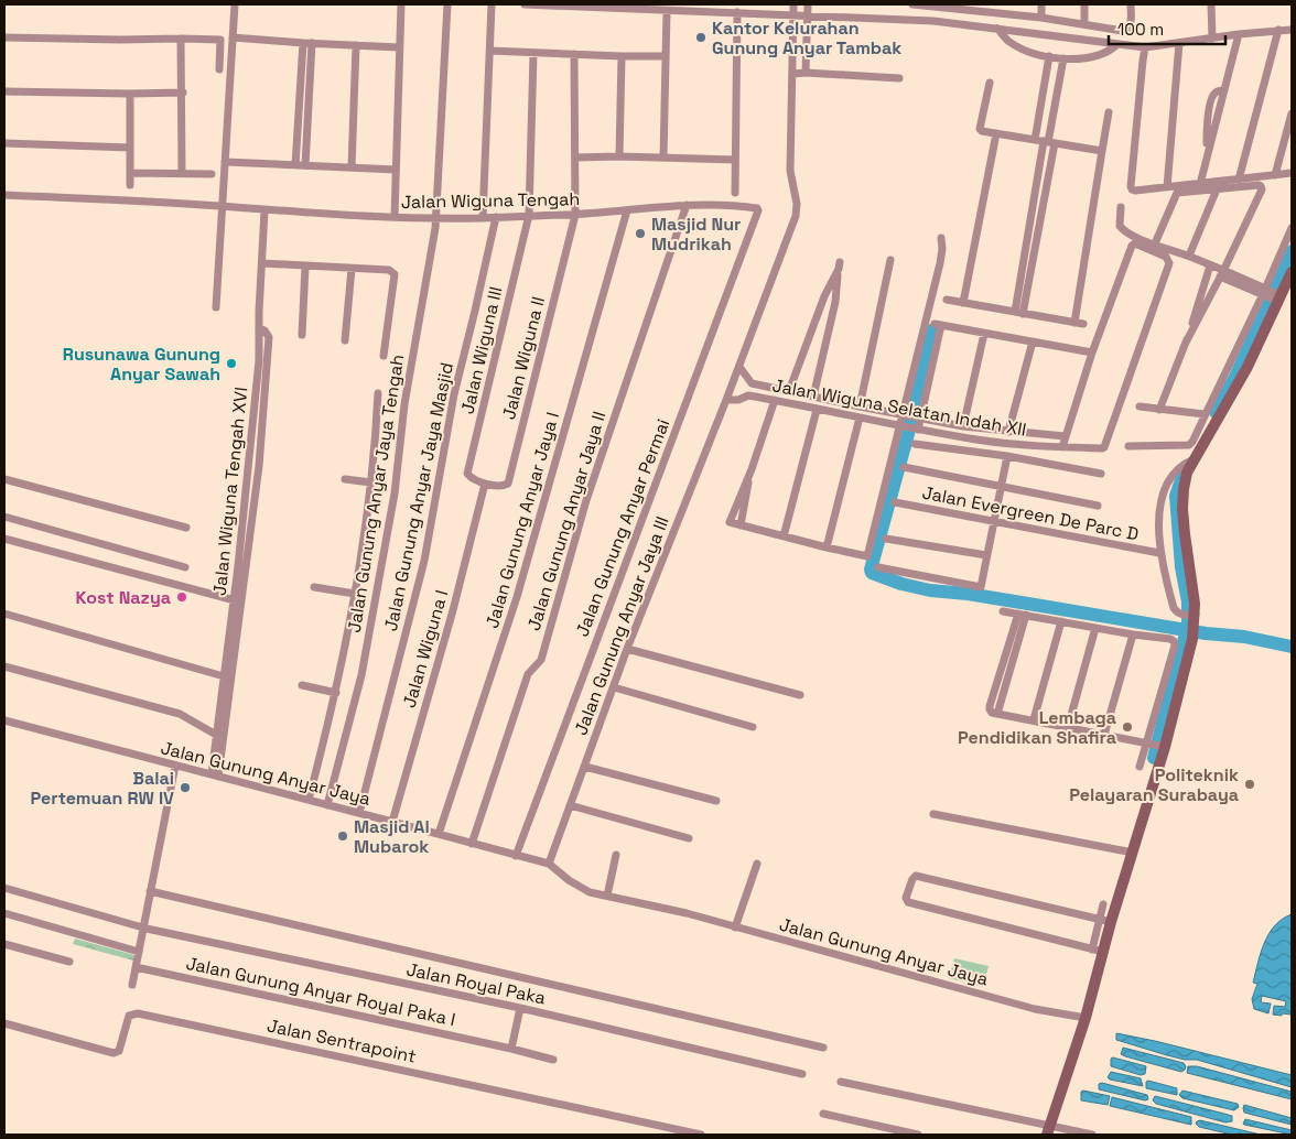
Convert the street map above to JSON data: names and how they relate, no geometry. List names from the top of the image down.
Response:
{
  "streets": {
    "street": [
      "Jalan Wiguna Tengah",
      "Jalan Wiguna III",
      "Jalan Wiguna II",
      "Jalan Wiguna Selatan Indah XII",
      "Jalan Wiguna Tengah XVI",
      "Jalan Gunung Anyar Jaya Tengah",
      "Jalan Gunung Anyar Jaya Masjid",
      "Jalan Evergreen De Parc D",
      "Jalan Gunung Anyar Jaya I",
      "Jalan Gunung Anyar Jaya II",
      "Jalan Gunung Anyar Permai",
      "Jalan Gunung Anyar Jaya III",
      "Jalan Wiguna I",
      "Jalan Gunung Anyar Jaya",
      "Jalan Royal Paka",
      "Jalan Gunung Anyar Royal Paka I",
      "Jalan Sentrapoint"
    ]
  },
  "crossings": [
    ["Jalan Wiguna Tengah", "Jalan Wiguna III"],
    ["Jalan Wiguna Tengah", "Jalan Wiguna II"],
    ["Jalan Wiguna Tengah", "Jalan Wiguna Tengah XVI"],
    ["Jalan Wiguna Tengah", "Jalan Gunung Anyar Jaya Tengah"],
    ["Jalan Wiguna Tengah", "Jalan Gunung Anyar Jaya Masjid"],
    ["Jalan Wiguna Tengah", "Jalan Gunung Anyar Jaya I"],
    ["Jalan Wiguna Tengah", "Jalan Gunung Anyar Jaya II"],
    ["Jalan Wiguna Tengah", "Jalan Gunung Anyar Permai"],
    ["Jalan Wiguna III", "Jalan Wiguna II"],
    ["Jalan Wiguna III", "Jalan Wiguna I"],
    ["Jalan Wiguna II", "Jalan Wiguna I"],
    ["Jalan Wiguna Selatan Indah XII", "Jalan Gunung Anyar Jaya III"],
    ["Jalan Wiguna Tengah XVI", "Jalan Gunung Anyar Jaya"],
    ["Jalan Gunung Anyar Jaya Tengah", "Jalan Gunung Anyar Jaya"],
    ["Jalan Gunung Anyar Jaya Masjid", "Jalan Gunung Anyar Jaya"],
    ["Jalan Gunung Anyar Jaya I", "Jalan Gunung Anyar Jaya"],
    ["Jalan Gunung Anyar Jaya II", "Jalan Gunung Anyar Jaya"],
    ["Jalan Gunung Anyar Permai", "Jalan Gunung Anyar Jaya"],
    ["Jalan Gunung Anyar Jaya III", "Jalan Gunung Anyar Jaya"],
    ["Jalan Wiguna I", "Jalan Gunung Anyar Jaya"]
  ],
  "places": [
    "Kantor Kelurahan Gunung Anyar Tambak",
    "Masjid Nur Mudrikah",
    "Rusunawa Gunung Anyar Sawah",
    "Kost Nazya",
    "Lembaga Pendidikan Shafira",
    "Politeknik Pelayaran Surabaya",
    "Balai Pertemuan RW IV",
    "Masjid Al Mubarok"
  ],
  "scale_bar": "100 m"
}
